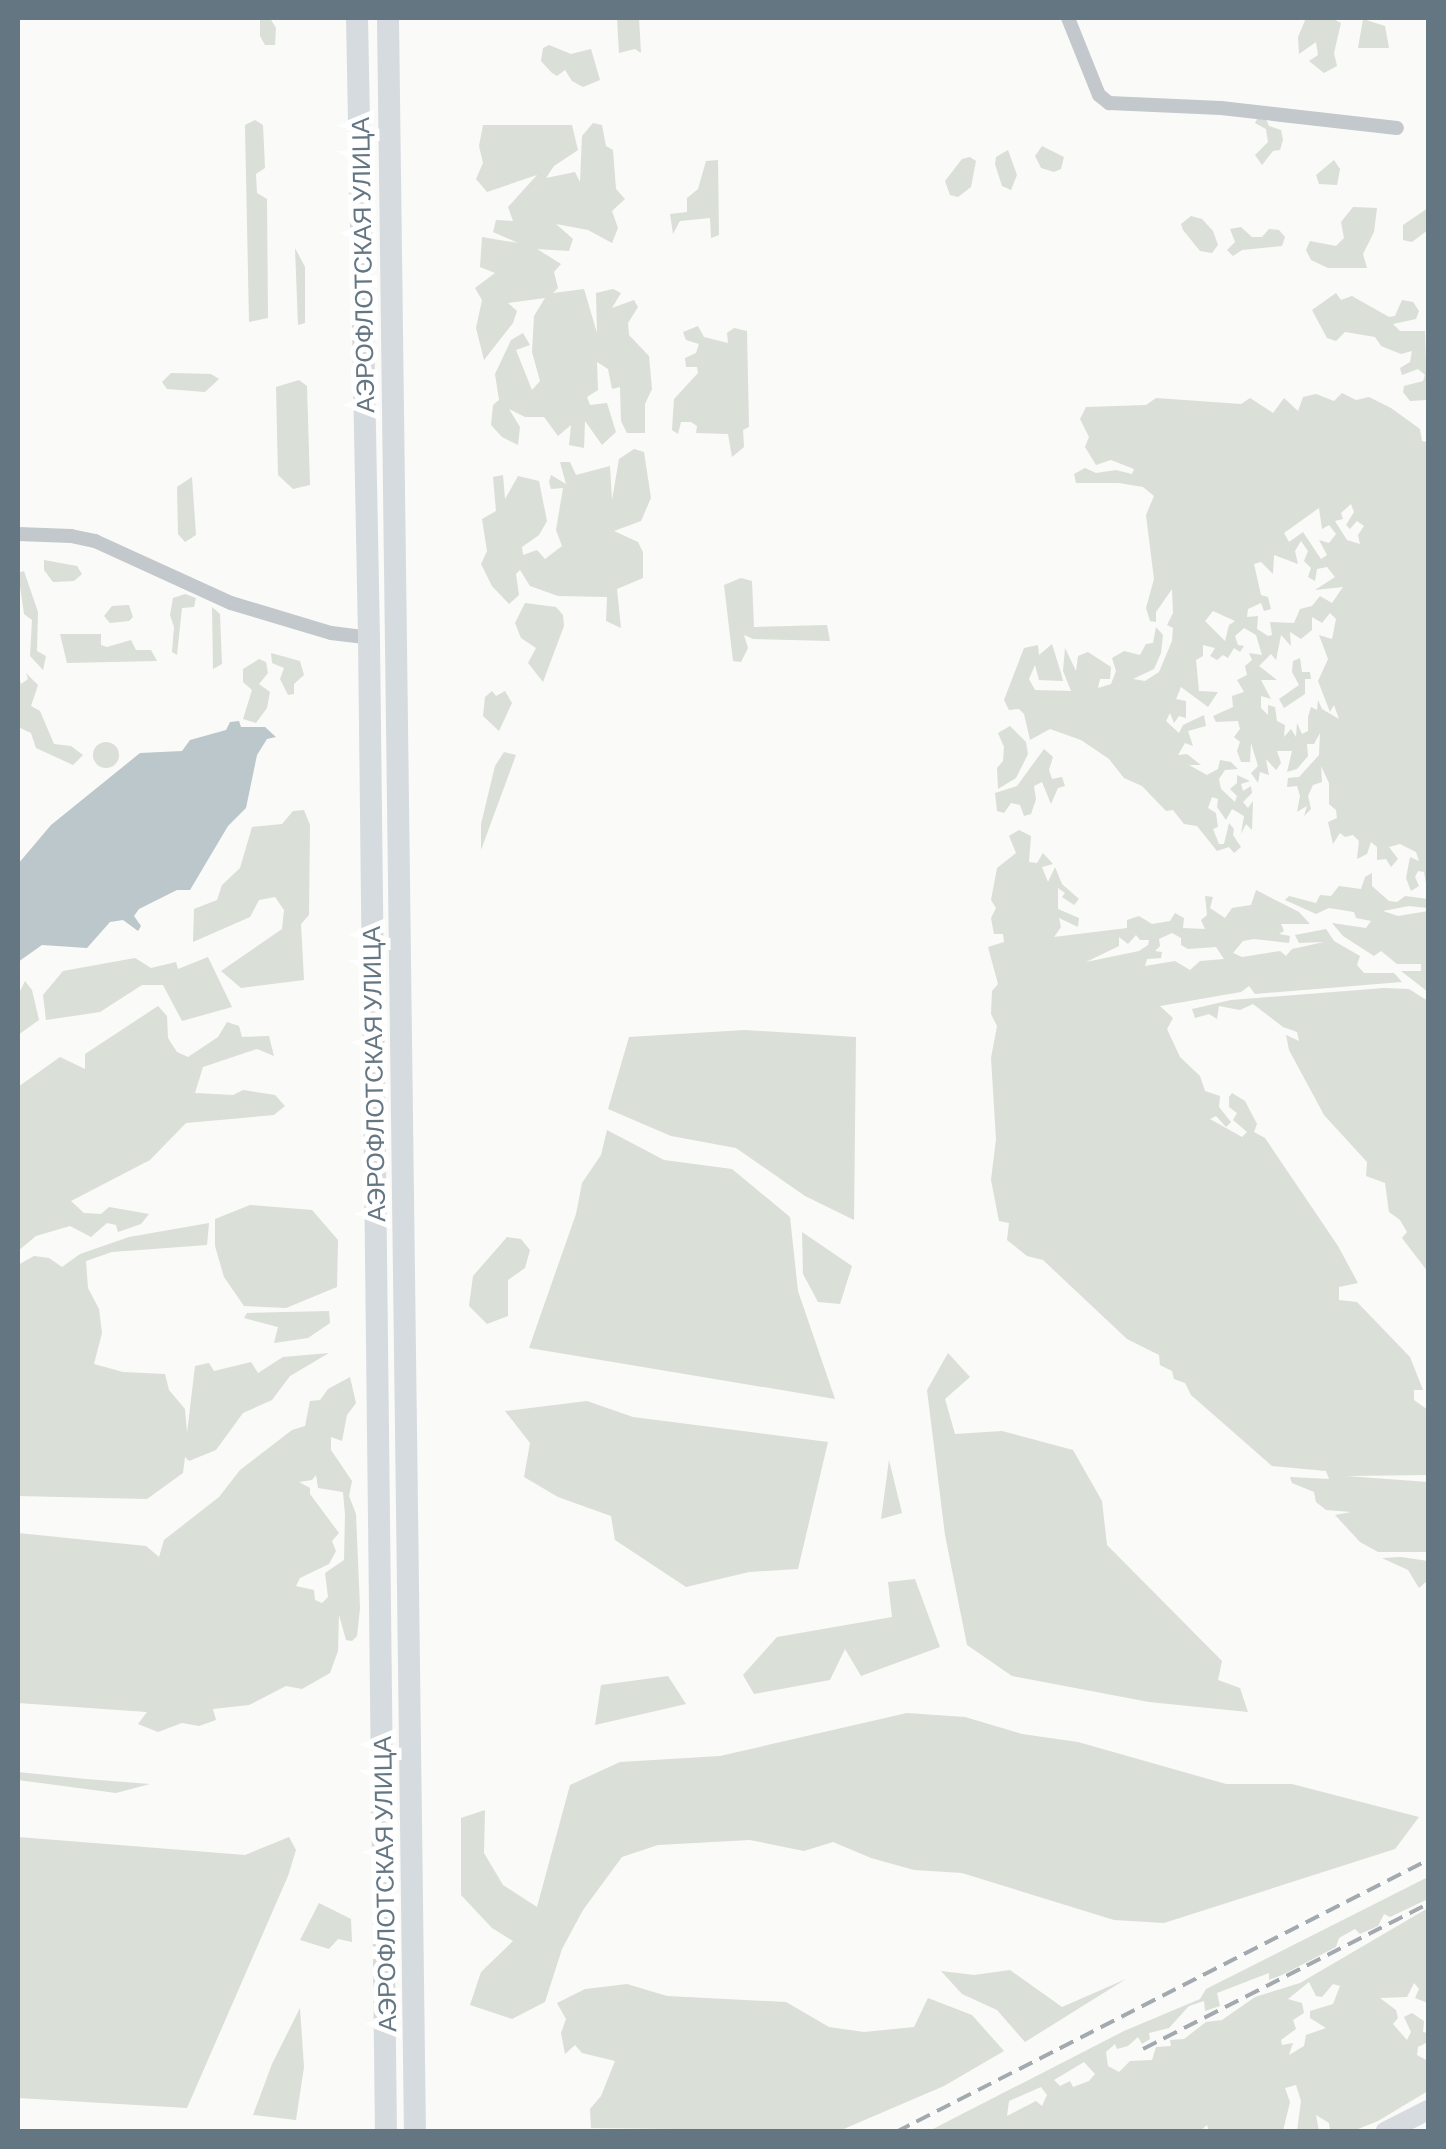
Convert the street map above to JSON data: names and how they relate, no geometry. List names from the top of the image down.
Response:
{
  "streets": {
    "main road": ["АЭРОФЛОТСКАЯ УЛИЦА"]
  }
}
